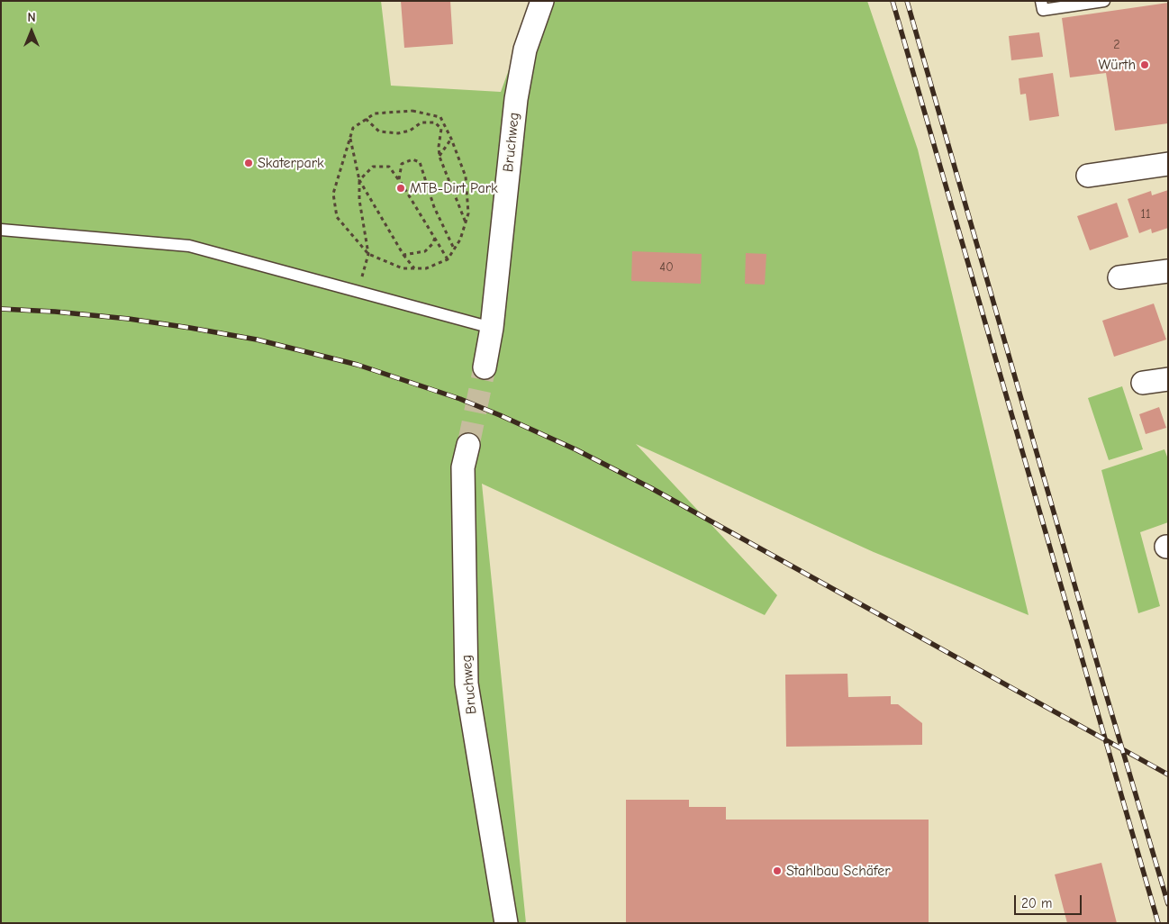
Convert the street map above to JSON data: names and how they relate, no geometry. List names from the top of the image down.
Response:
{
  "streets": {
    "street": ["Bruchweg"]
  },
  "places": [
    "Würth",
    "Skaterpark",
    "MTB-Dirt Park",
    "Stahlbau Schäfer"
  ],
  "house_numbers": ["2", "11", "40"],
  "scale_bar": "20 m",
  "north": "top"
}
